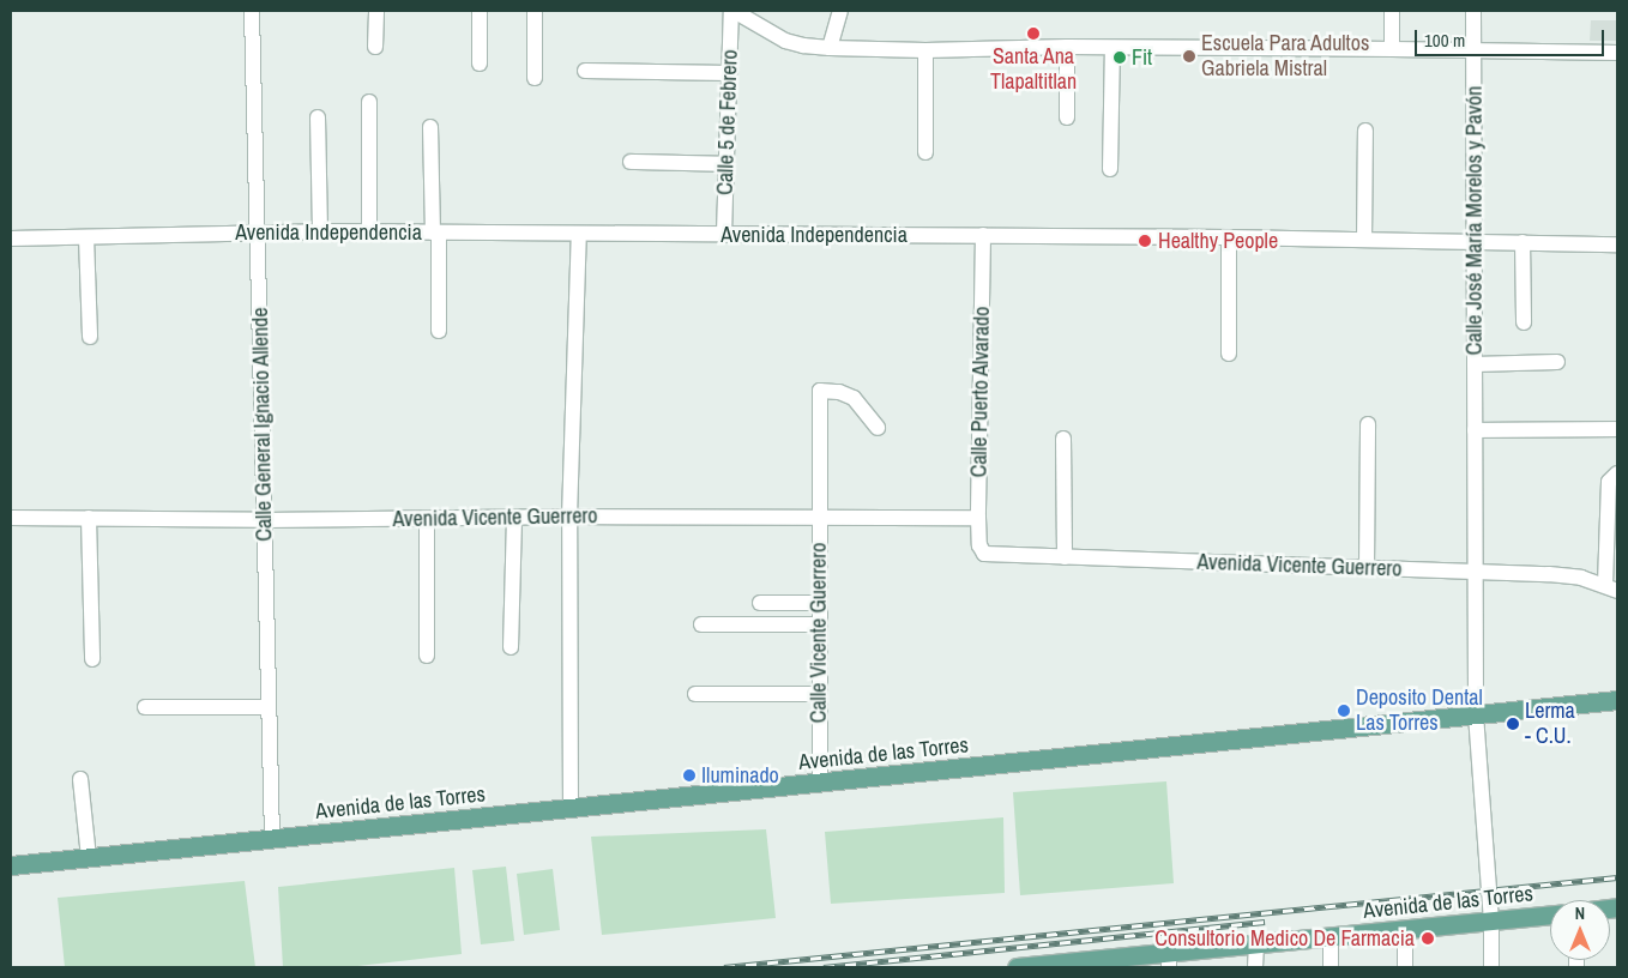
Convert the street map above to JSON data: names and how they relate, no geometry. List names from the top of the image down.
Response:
{
  "streets": {
    "main road": ["Avenida de las Torres"],
    "street": [
      "Calle 5 de Febrero",
      "Calle José María Morelos y Pavón",
      "Avenida Independencia",
      "Calle Puerto Alvarado",
      "Calle General Ignacio Allende",
      "Avenida Vicente Guerrero",
      "Calle Vicente Guerrero"
    ]
  },
  "crossings": [
    ["Calle 5 de Febrero", "Avenida Independencia"],
    ["Calle José María Morelos y Pavón", "Avenida Independencia"],
    ["Calle José María Morelos y Pavón", "Avenida Vicente Guerrero"],
    ["Calle José María Morelos y Pavón", "Avenida de las Torres"],
    ["Avenida Independencia", "Calle Puerto Alvarado"],
    ["Avenida Independencia", "Calle General Ignacio Allende"],
    ["Calle Puerto Alvarado", "Avenida Vicente Guerrero"],
    ["Calle General Ignacio Allende", "Avenida Vicente Guerrero"],
    ["Calle General Ignacio Allende", "Avenida de las Torres"],
    ["Avenida Vicente Guerrero", "Calle Vicente Guerrero"],
    ["Calle Vicente Guerrero", "Avenida de las Torres"]
  ],
  "places": [
    "Santa Ana Tlapaltitlan",
    "Escuela Para Adultos Gabriela Mistral",
    "Fit",
    "Healthy People",
    "Deposito Dental Las Torres",
    "Lerma - C.U.",
    "Iluminado",
    "Consultorio Medico De Farmacia"
  ],
  "scale_bar": "100 m",
  "north": "top"
}
